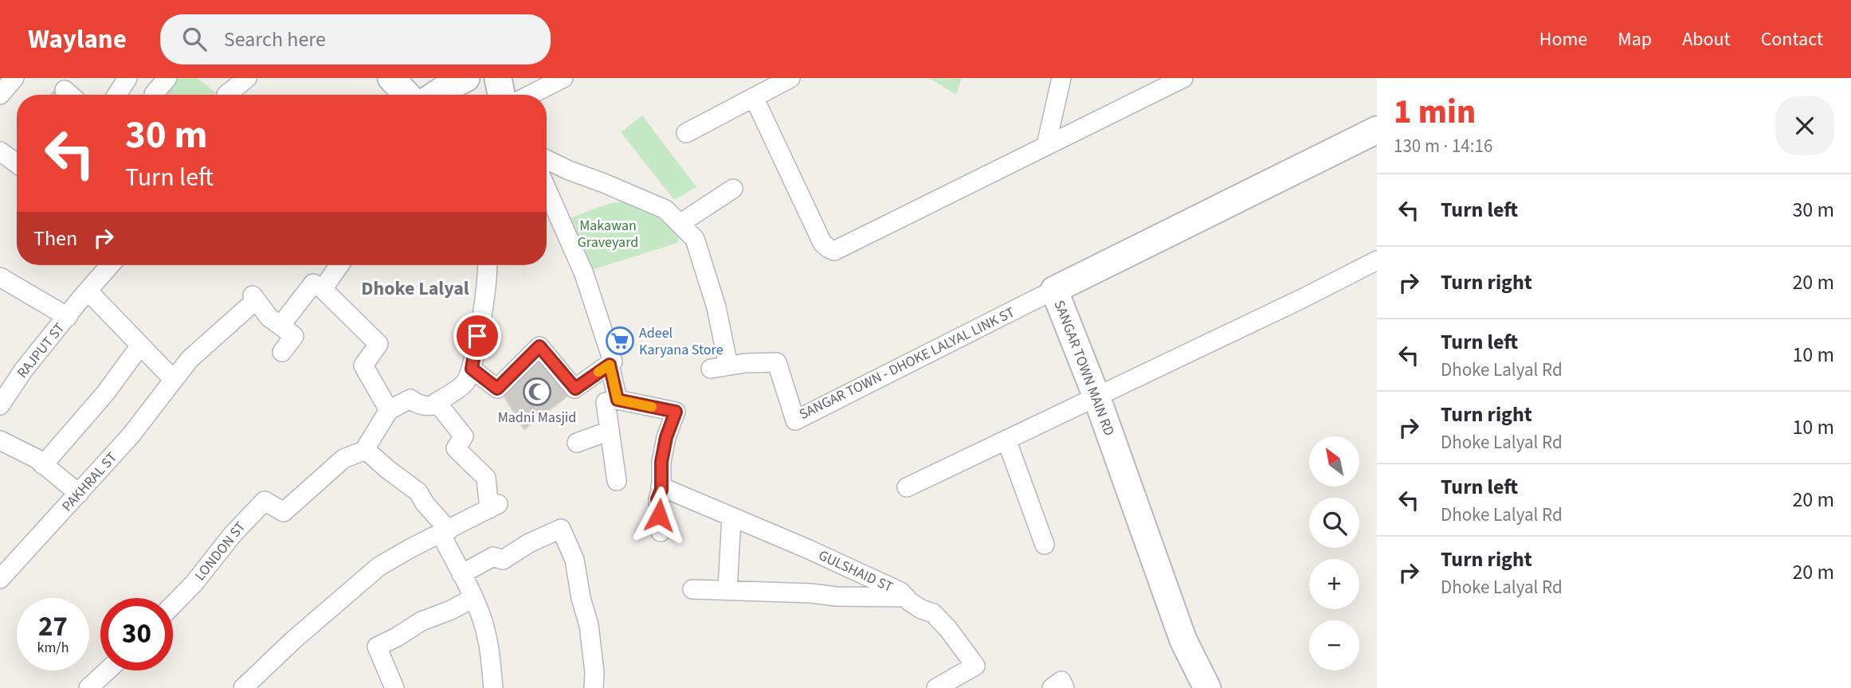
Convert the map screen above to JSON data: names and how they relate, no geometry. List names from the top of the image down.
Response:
{
  "streets": {
    "street": [
      "RAJPUT ST",
      "SANGAR TOWN - DHOKE LALYAL LINK ST",
      "SANGAR TOWN MAIN RD",
      "PAKHRAL ST",
      "LONDON ST",
      "GULSHAID ST"
    ]
  },
  "crossings": [
    ["SANGAR TOWN - DHOKE LALYAL LINK ST", "SANGAR TOWN MAIN RD"]
  ],
  "districts": ["Dhoke Lalyal"],
  "parks": ["Makawan Graveyard"],
  "places": {
    "supermarket": ["Adeel Karyana Store"],
    "mosque": ["Madni Masjid"]
  },
  "north": "top left",
  "page": {
    "header": "Waylane",
    "search": "Search here",
    "nav": [
      "Home",
      "Map",
      "About",
      "Contact"
    ],
    "heading": ["1 min", "130 m · 14:16"],
    "turn": ["30 m", "Turn left"],
    "list": [
      {
        "name": "Turn left",
        "value": "30 m"
      },
      {
        "name": "Turn right",
        "value": "20 m"
      },
      {
        "name": "Turn left",
        "note": "Dhoke Lalyal Rd",
        "value": "10 m"
      },
      {
        "name": "Turn right",
        "note": "Dhoke Lalyal Rd",
        "value": "10 m"
      },
      {
        "name": "Turn left",
        "note": "Dhoke Lalyal Rd",
        "value": "20 m"
      },
      {
        "name": "Turn right",
        "note": "Dhoke Lalyal Rd",
        "value": "20 m"
      }
    ],
    "then": "Then",
    "map_buttons": ["+", "−"],
    "speed": "27 km/h",
    "limit": "30"
  }
}
